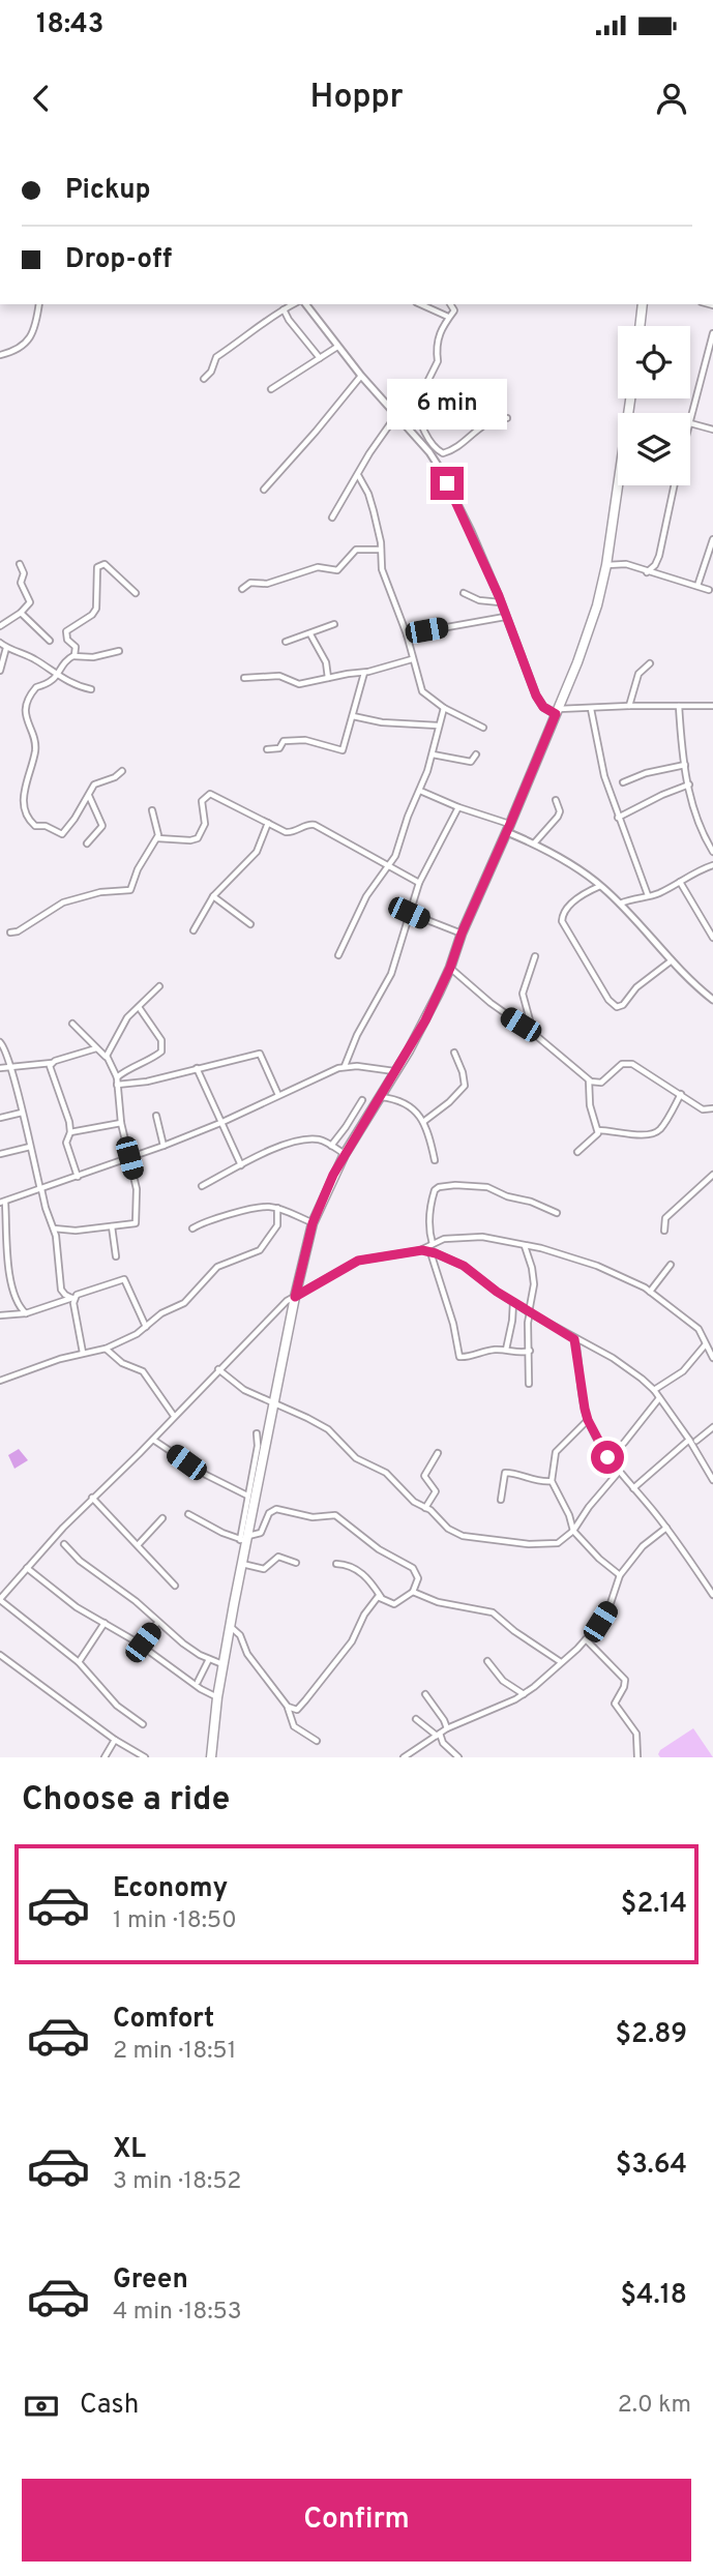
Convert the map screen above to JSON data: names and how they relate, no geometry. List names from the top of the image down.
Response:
{
  "page": {
    "status": "18:43",
    "header": "Hoppr",
    "banner": ["Pickup", "Drop-off"],
    "bubble": "6 min",
    "heading": "Choose a ride",
    "list": [
      {
        "name": "Economy",
        "note": "1 min · 18:50",
        "value": "$2.14"
      },
      {
        "name": "Comfort",
        "note": "2 min · 18:51",
        "value": "$2.89"
      },
      {
        "name": "XL",
        "note": "3 min · 18:52",
        "value": "$3.64"
      },
      {
        "name": "Green",
        "note": "4 min · 18:53",
        "value": "$4.18"
      }
    ],
    "pay": ["Cash", "2.0 km"],
    "buttons": "Confirm"
  }
}
